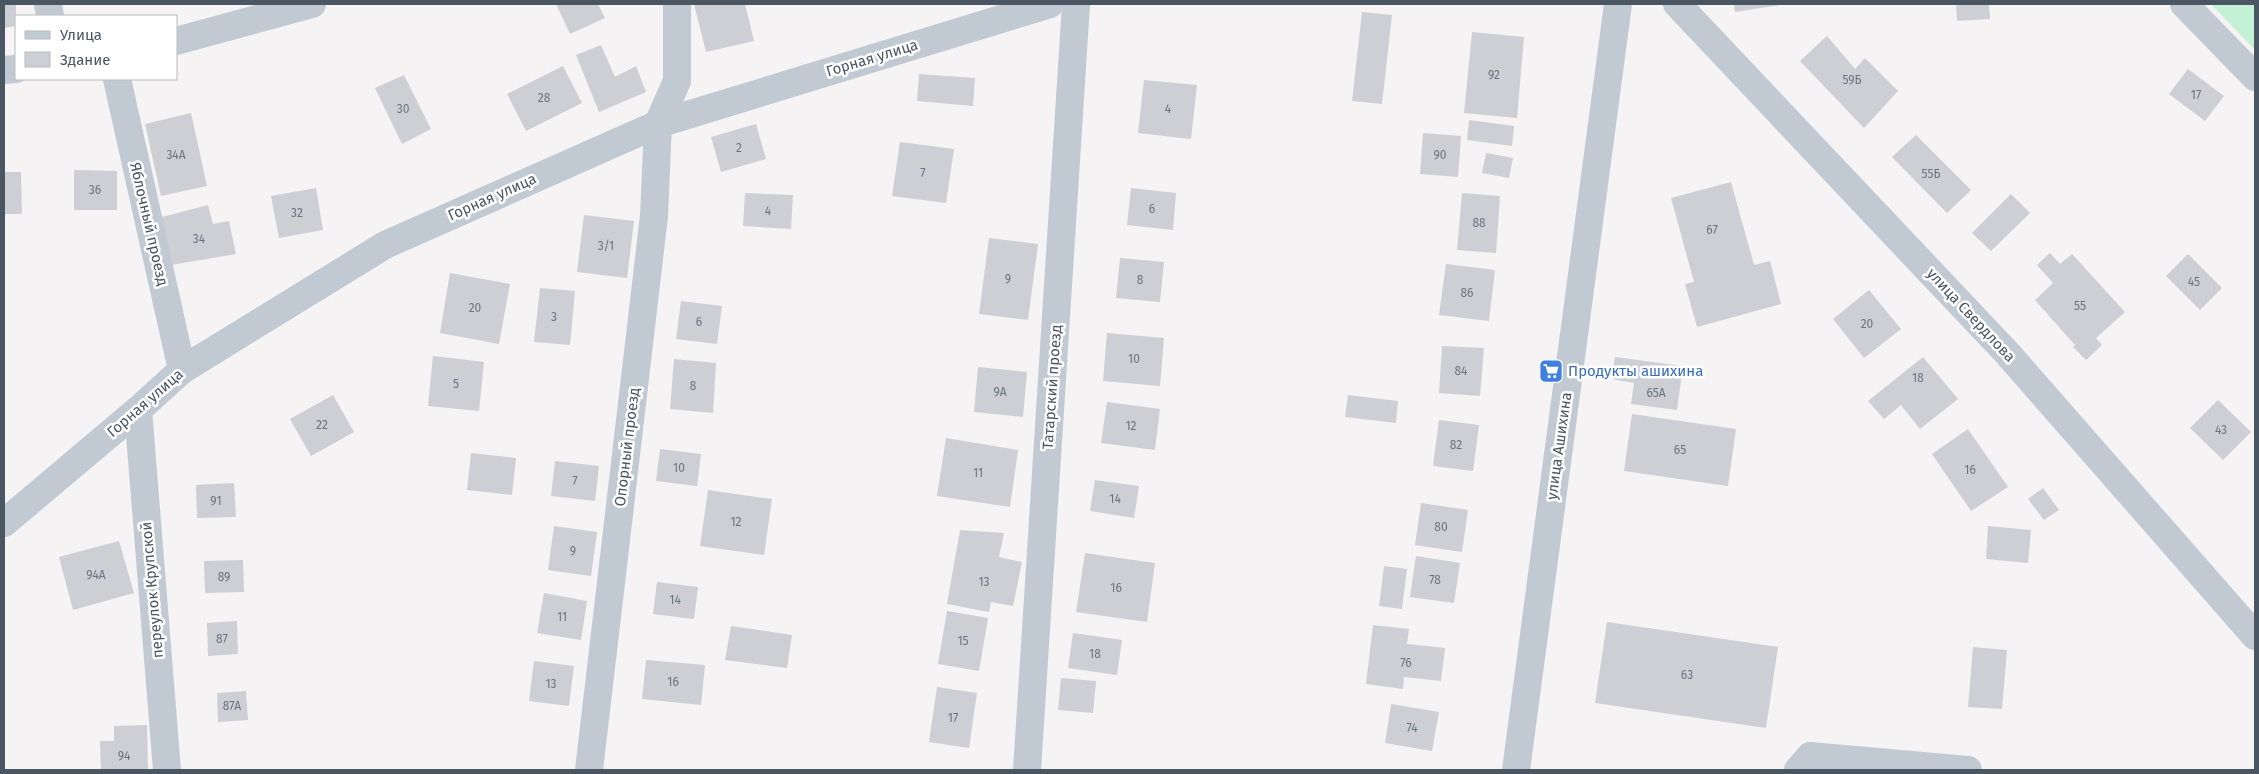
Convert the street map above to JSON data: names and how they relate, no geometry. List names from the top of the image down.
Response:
{
  "streets": {
    "street": [
      "Горная улица",
      "Яблочный проезд",
      "улица Свердлова",
      "Татарский проезд",
      "улица Ашихина",
      "Опорный проезд",
      "переулок Крупской"
    ]
  },
  "crossings": [
    ["Горная улица", "Яблочный проезд"],
    ["Горная улица", "Опорный проезд"],
    ["Горная улица", "переулок Крупской"]
  ],
  "places": {
    "supermarket": ["Продукты ашихина"]
  },
  "house_numbers": [
    "92",
    "59Б",
    "17",
    "28",
    "30",
    "4",
    "2",
    "34А",
    "90",
    "7",
    "55Б",
    "36",
    "6",
    "4",
    "32",
    "88",
    "67",
    "34",
    "3/1",
    "9",
    "8",
    "45",
    "86",
    "55",
    "20",
    "3",
    "6",
    "20",
    "10",
    "84",
    "18",
    "5",
    "8",
    "9А",
    "65А",
    "22",
    "12",
    "43",
    "82",
    "65",
    "10",
    "16",
    "11",
    "7",
    "14",
    "91",
    "12",
    "80",
    "9",
    "94А",
    "89",
    "78",
    "13",
    "16",
    "14",
    "11",
    "87",
    "15",
    "18",
    "76",
    "63",
    "16",
    "13",
    "87А",
    "17",
    "74",
    "94"
  ],
  "legend": ["Улица", "Здание"]
}
